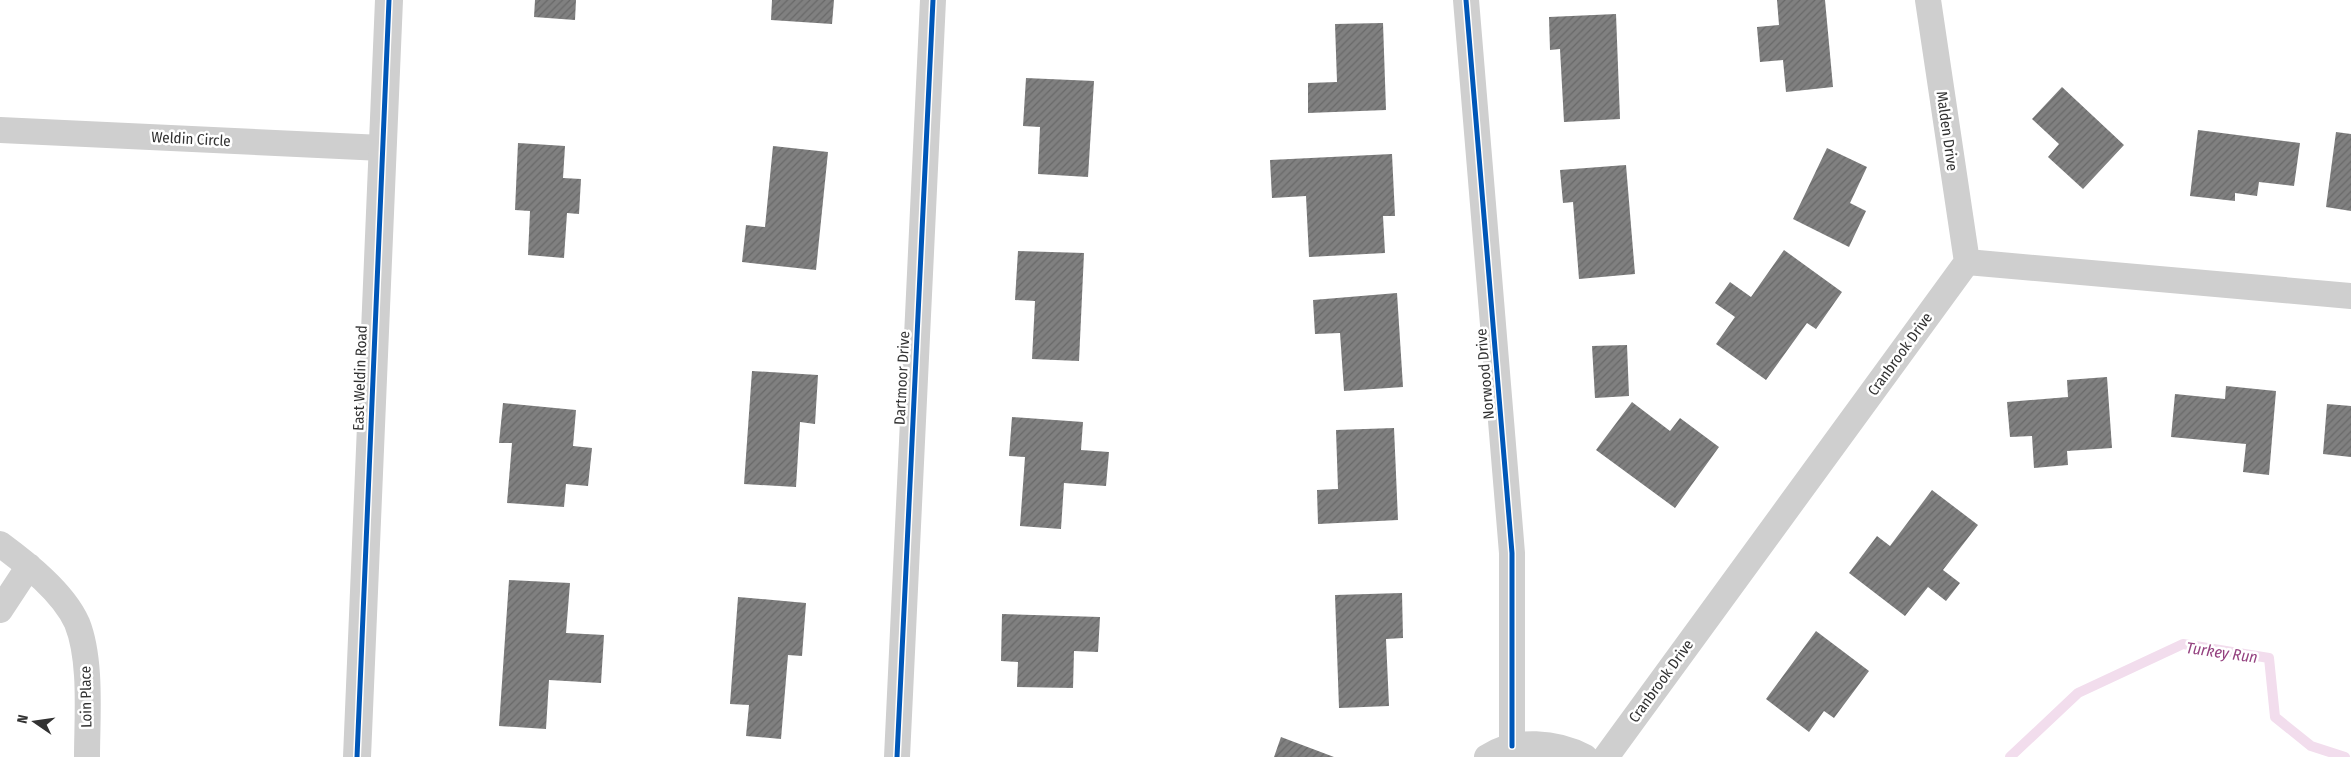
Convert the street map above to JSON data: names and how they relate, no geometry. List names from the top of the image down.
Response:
{
  "streets": {
    "street": [
      "Malden Drive",
      "Weldin Circle",
      "Cranbrook Drive",
      "Norwood Drive",
      "East Weldin Road",
      "Dartmoor Drive",
      "Loin Place"
    ]
  },
  "crossings": [
    ["Malden Drive", "Cranbrook Drive"],
    ["Weldin Circle", "East Weldin Road"]
  ],
  "water": ["Turkey Run"],
  "north": "left"
}
